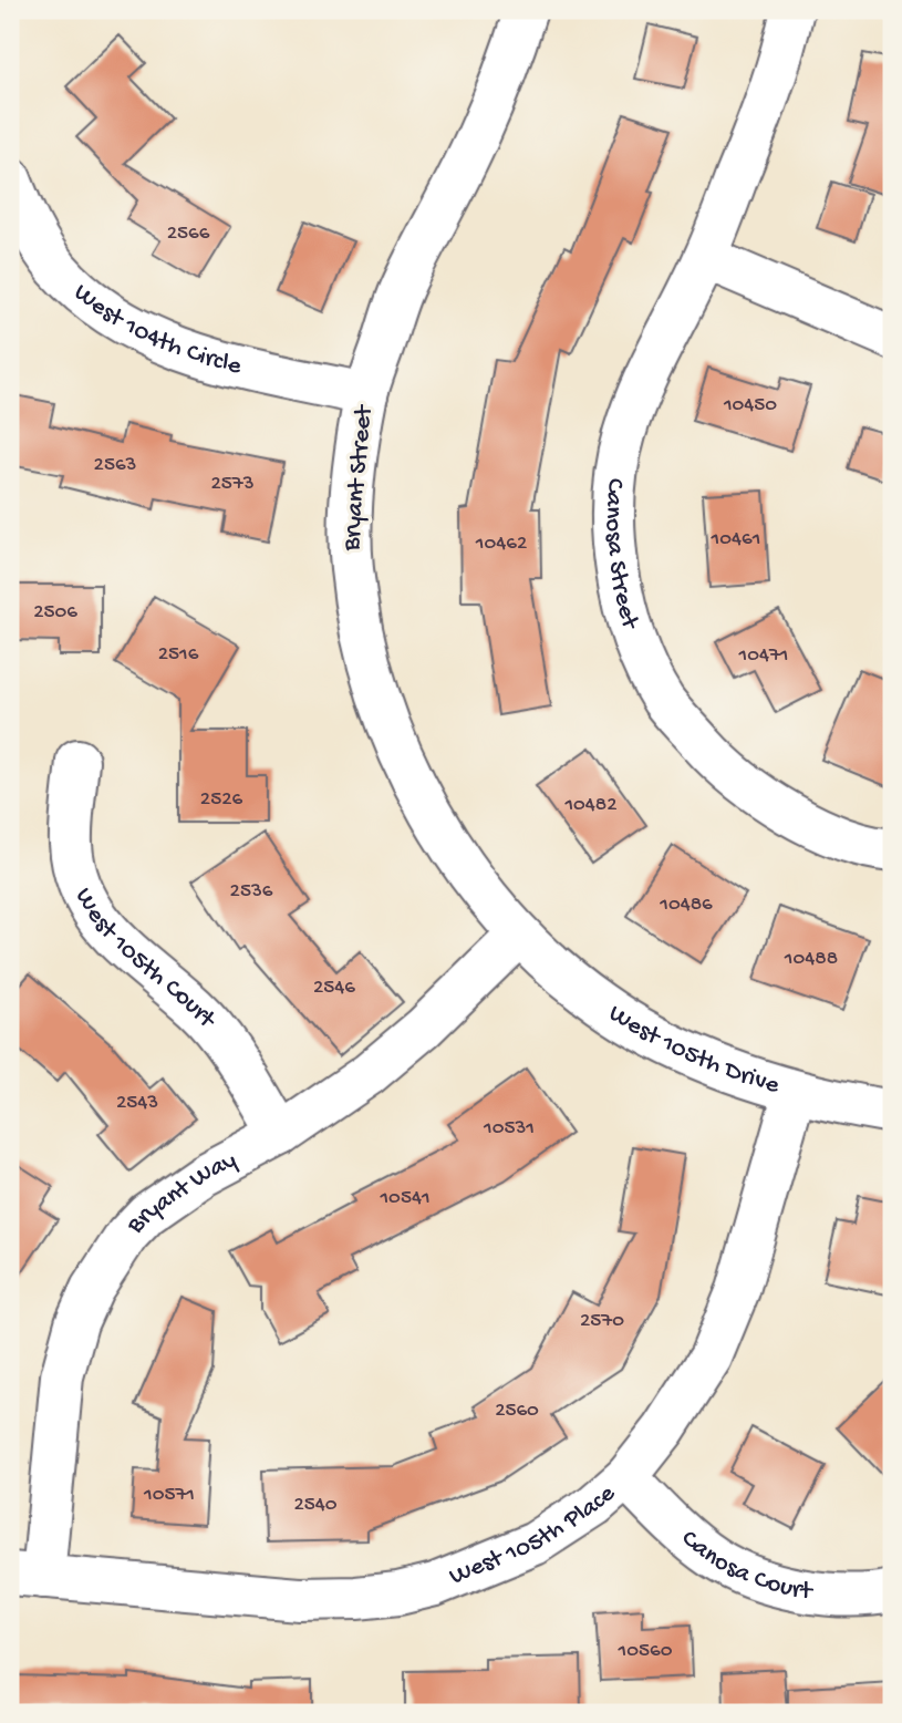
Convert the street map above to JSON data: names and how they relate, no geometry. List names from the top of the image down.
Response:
{
  "streets": {
    "street": [
      "West 104th Circle",
      "Bryant Street",
      "Canosa Street",
      "West 105th Court",
      "West 105th Drive",
      "Bryant Way",
      "West 105th Place",
      "Canosa Court"
    ]
  },
  "crossings": [
    ["West 104th Circle", "Bryant Street"],
    ["Bryant Street", "West 105th Drive"],
    ["Bryant Street", "Bryant Way"],
    ["West 105th Court", "Bryant Way"],
    ["West 105th Drive", "Bryant Way"],
    ["West 105th Drive", "West 105th Place"],
    ["Bryant Way", "West 105th Place"],
    ["West 105th Place", "Canosa Court"]
  ],
  "house_numbers": [
    "2566",
    "10450",
    "2563",
    "2573",
    "10461",
    "10462",
    "2506",
    "2516",
    "10471",
    "2526",
    "10482",
    "2536",
    "10486",
    "10488",
    "2546",
    "2543",
    "10531",
    "10541",
    "2570",
    "2560",
    "10571",
    "2540",
    "10560"
  ]
}
